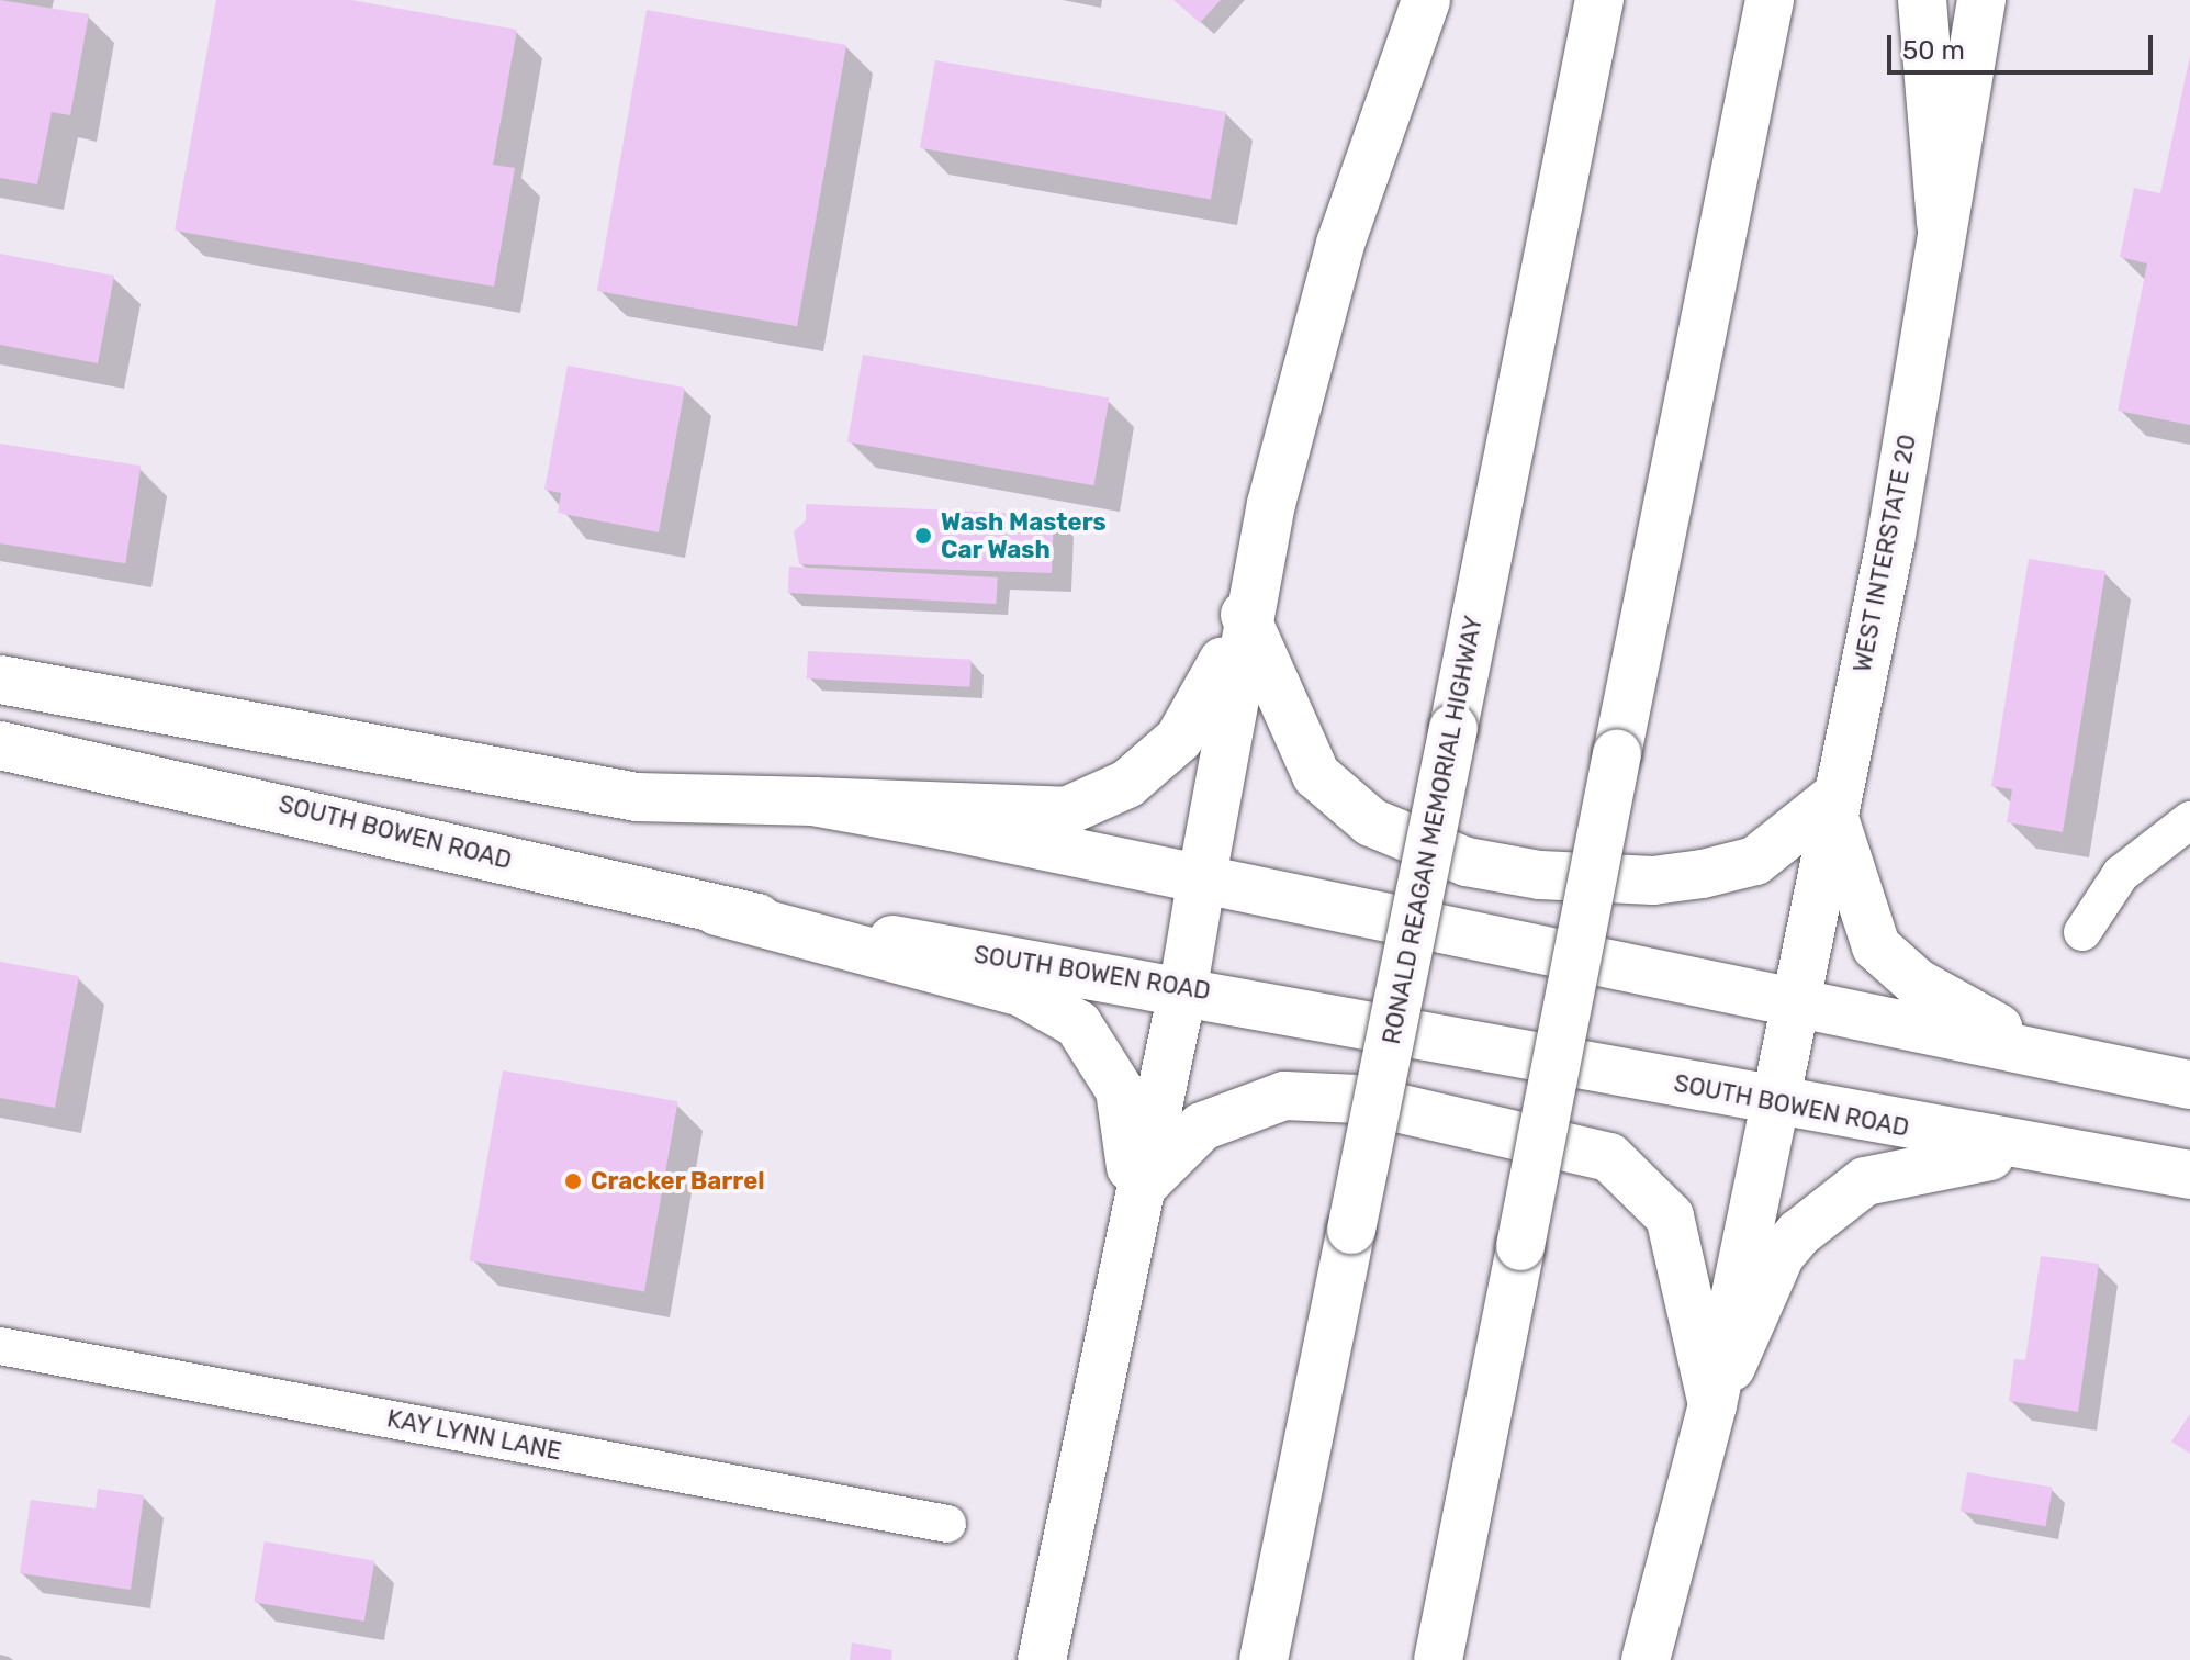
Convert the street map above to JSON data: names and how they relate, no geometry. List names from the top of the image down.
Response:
{
  "streets": {
    "main road": ["WEST INTERSTATE 20", "RONALD REAGAN MEMORIAL HIGHWAY", "SOUTH BOWEN ROAD"],
    "street": ["KAY LYNN LANE"]
  },
  "crossings": [
    ["WEST INTERSTATE 20", "SOUTH BOWEN ROAD"]
  ],
  "places": ["Wash Masters Car Wash", "Cracker Barrel"],
  "scale_bar": "50 m"
}
